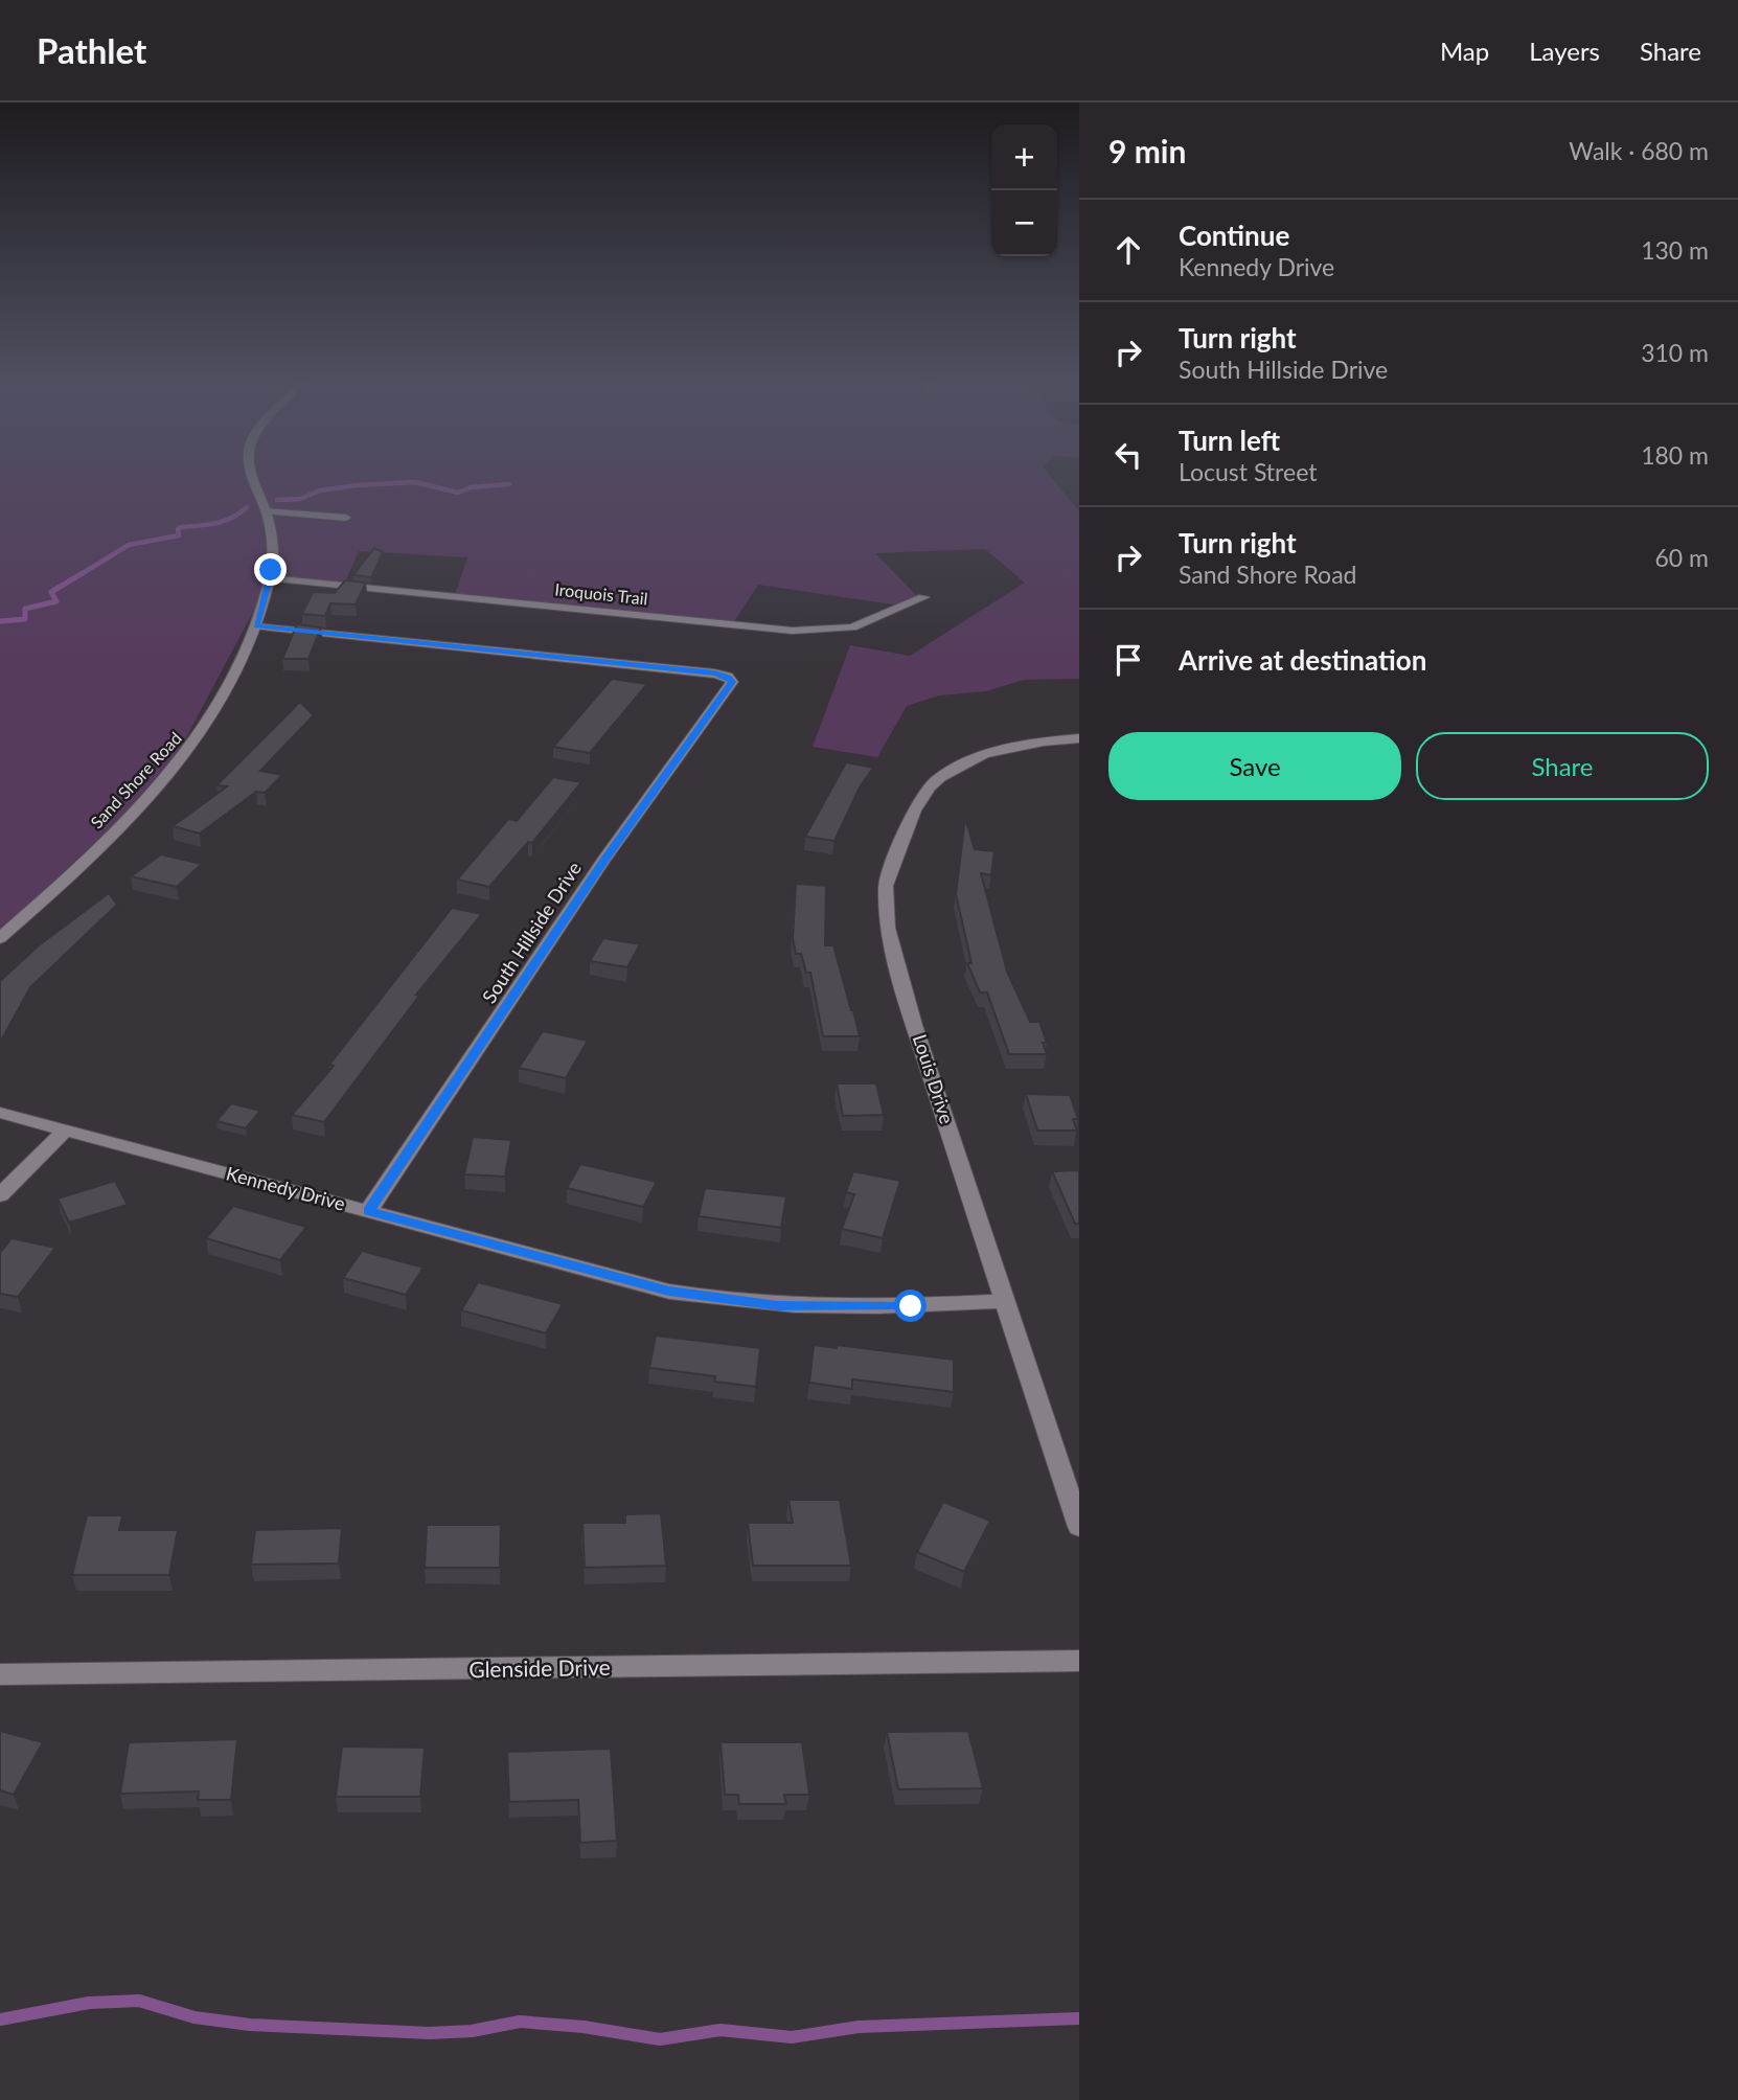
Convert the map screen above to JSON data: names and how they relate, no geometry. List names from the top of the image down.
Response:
{
  "streets": {
    "street": [
      "Iroquois Trail",
      "Sand Shore Road",
      "South Hillside Drive",
      "Louis Drive",
      "Kennedy Drive",
      "Glenside Drive"
    ]
  },
  "crossings": [
    ["Iroquois Trail", "Sand Shore Road"],
    ["Sand Shore Road", "South Hillside Drive"],
    ["South Hillside Drive", "Kennedy Drive"],
    ["Louis Drive", "Kennedy Drive"]
  ],
  "page": {
    "header": "Pathlet",
    "nav": ["Map", "Layers", "Share"],
    "heading": ["9 min", "Walk · 680 m"],
    "map_buttons": ["+", "−"],
    "list": [
      ["Continue", "Kennedy Drive", "130 m"],
      ["Turn right", "South Hillside Drive", "310 m"],
      ["Turn left", "Locust Street", "180 m"],
      ["Turn right", "Sand Shore Road", "60 m"],
      "Arrive at destination"
    ],
    "buttons": ["Save", "Share"]
  }
}
